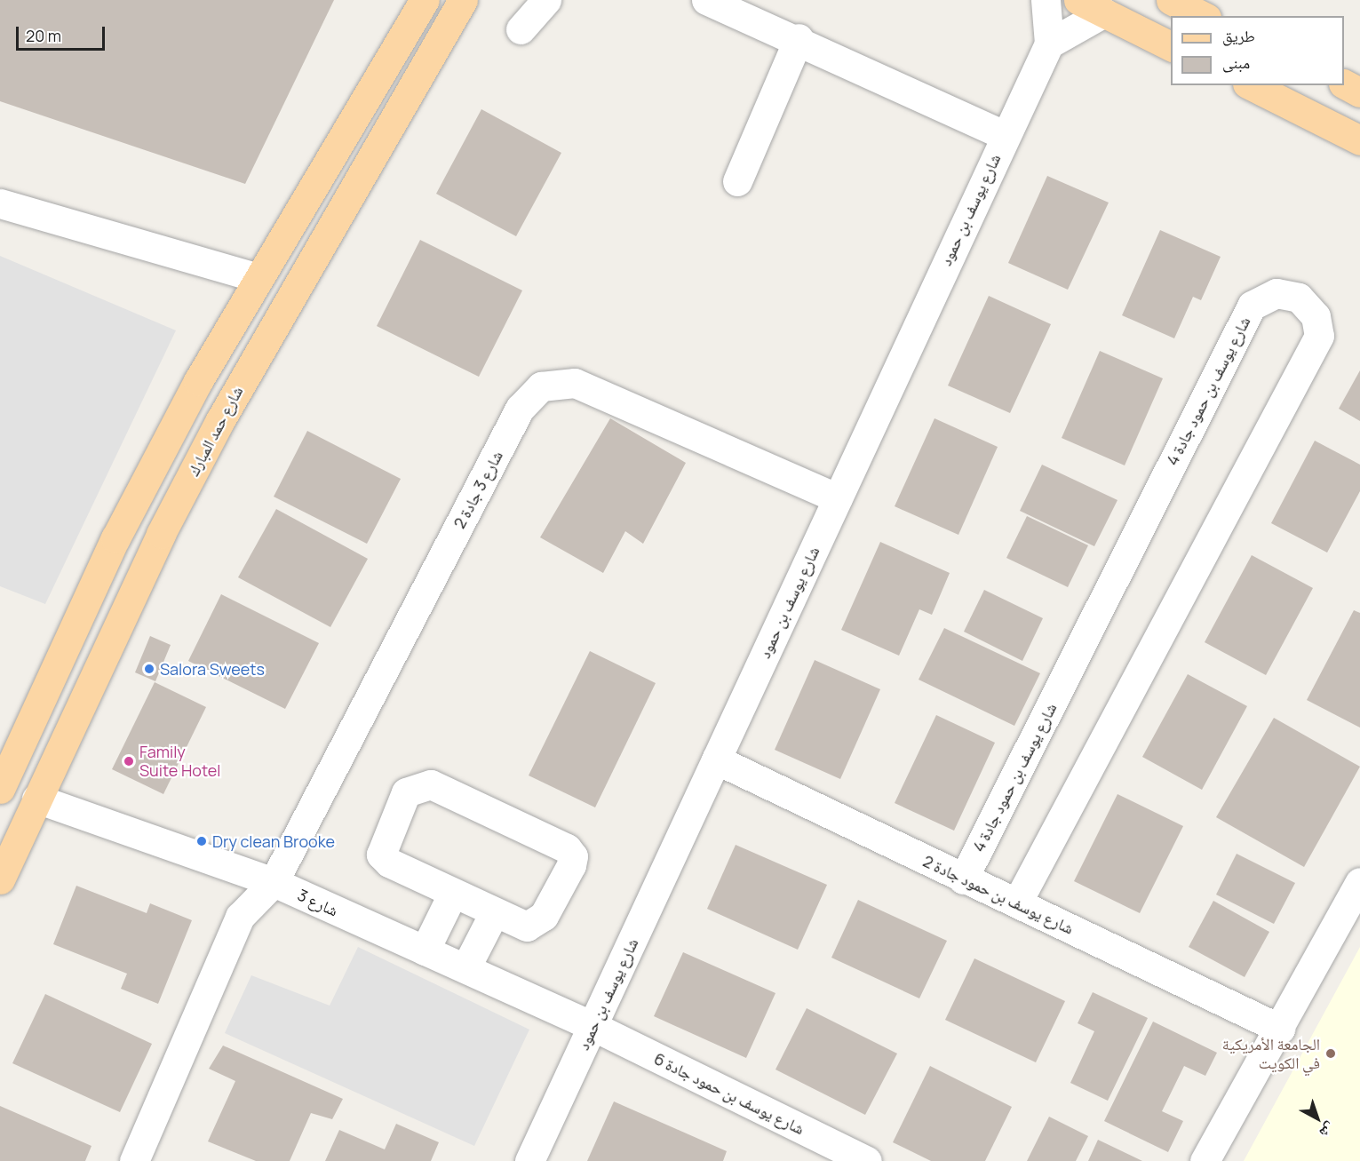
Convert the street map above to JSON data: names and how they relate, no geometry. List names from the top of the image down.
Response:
{
  "streets": {
    "main road": ["شارع حمد المبارك"],
    "street": [
      "شارع يوسف بن حمود",
      "شارع يوسف بن حمود جادة 4",
      "شارع 3 جادة 2",
      "شارع يوسف بن حمود جادة 2",
      "شارع 3",
      "شارع يوسف بن حمود جادة 6"
    ]
  },
  "crossings": [
    ["شارع يوسف بن حمود", "شارع 3 جادة 2"],
    ["شارع يوسف بن حمود", "شارع يوسف بن حمود جادة 2"],
    ["شارع يوسف بن حمود", "شارع 3"],
    ["شارع يوسف بن حمود", "شارع يوسف بن حمود جادة 6"],
    ["شارع يوسف بن حمود جادة 4", "شارع يوسف بن حمود جادة 2"],
    ["شارع حمد المبارك", "شارع 3"],
    ["شارع 3 جادة 2", "شارع 3"],
    ["شارع 3", "شارع يوسف بن حمود جادة 6"]
  ],
  "places": [
    "Salora Sweets",
    "Family Suite Hotel",
    "Dry clean Brooke",
    "الجامعة الأمريكية في الكويت"
  ],
  "legend": ["طريق", "مبنى"],
  "scale_bar": "20 m",
  "north": "bottom right"
}
